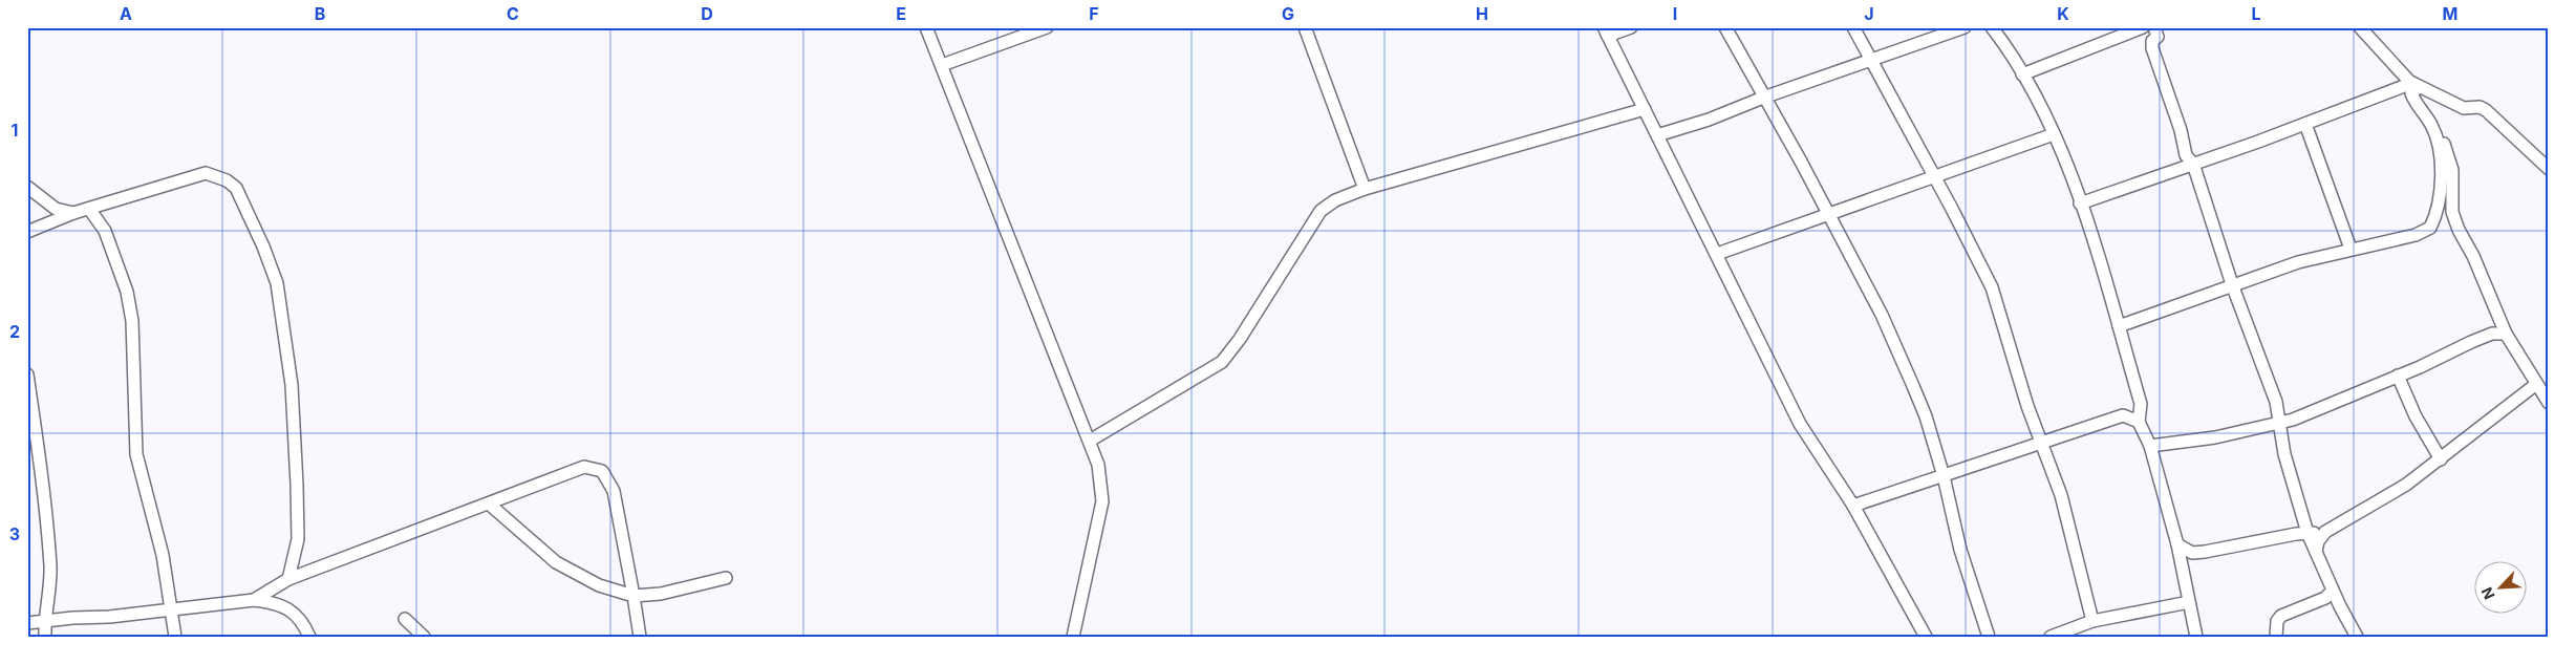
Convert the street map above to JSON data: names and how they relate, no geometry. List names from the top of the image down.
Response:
{
  "north": "bottom left",
  "grid": {
    "columns": [
      "A",
      "B",
      "C",
      "D",
      "E",
      "F",
      "G",
      "H",
      "I",
      "J",
      "K",
      "L",
      "M"
    ],
    "rows": ["1", "2", "3"]
  }
}
